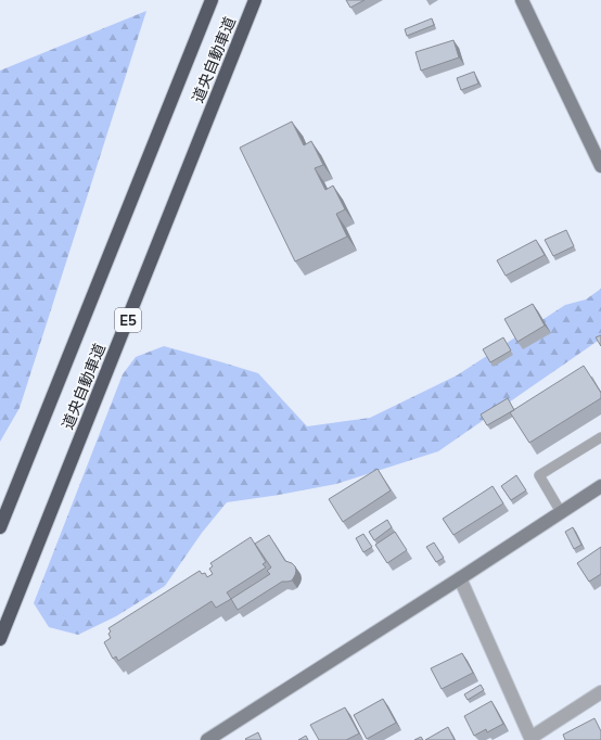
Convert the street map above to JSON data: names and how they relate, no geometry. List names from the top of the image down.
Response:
{
  "streets": {
    "highway": ["道央自動車道", "E5"]
  }
}
